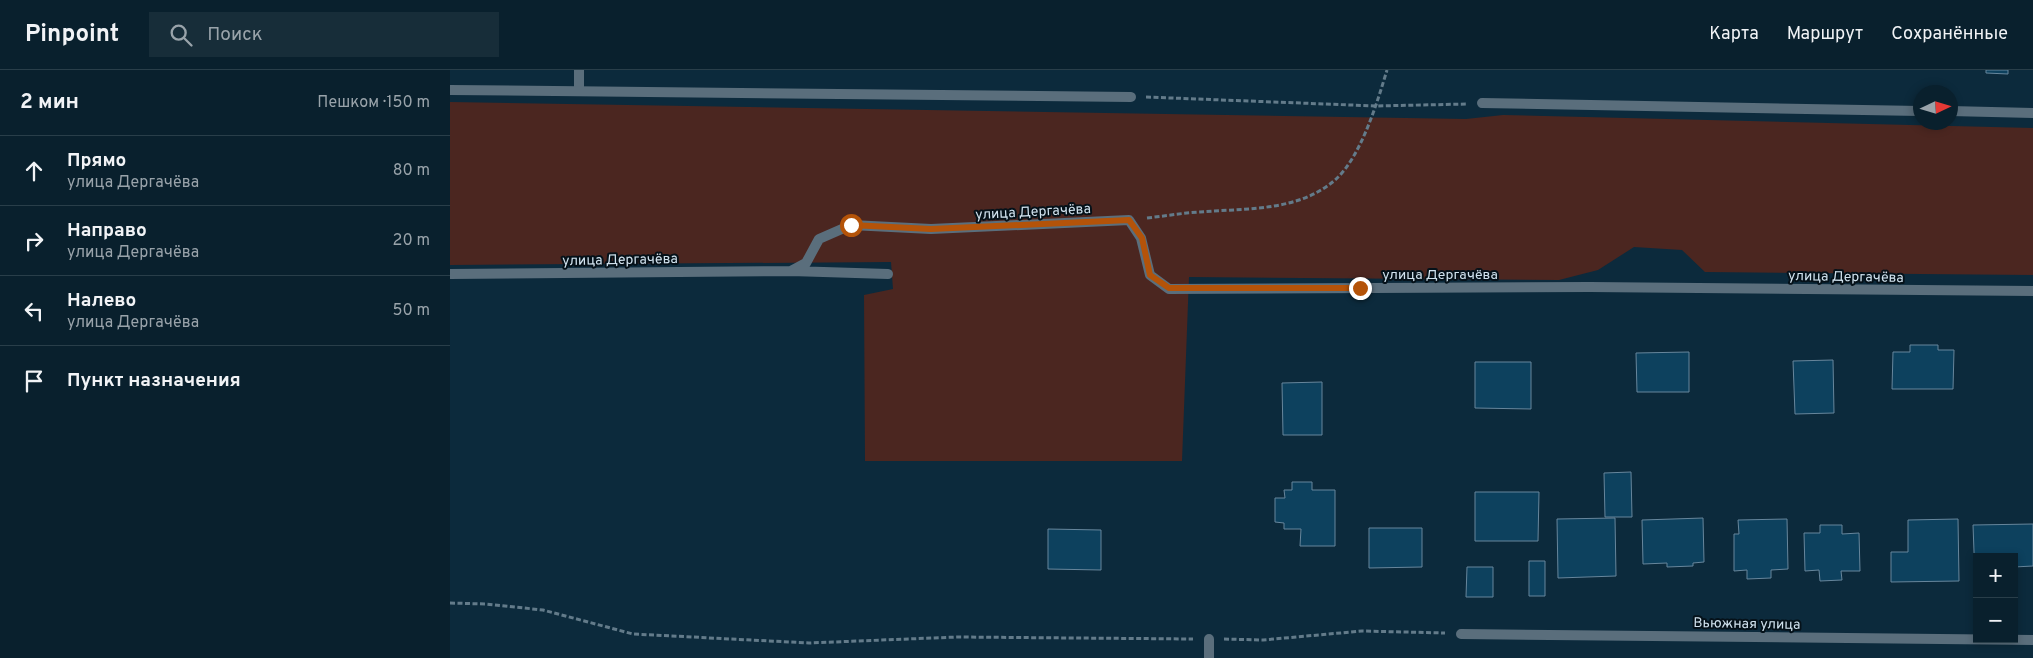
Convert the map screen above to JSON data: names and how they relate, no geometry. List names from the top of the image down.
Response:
{
  "streets": {
    "street": ["улица Дергачёва", "Вьюжная улица"]
  },
  "north": "right",
  "page": {
    "header": "Pinpoint",
    "search": "Поиск",
    "nav": ["Карта", "Маршрут", "Сохранённые"],
    "heading": ["2 мин", "Пешком · 150 m"],
    "list": [
      ["Прямо", "улица Дергачёва", "80 m"],
      ["Направо", "улица Дергачёва", "20 m"],
      ["Налево", "улица Дергачёва", "50 m"],
      "Пункт назначения"
    ],
    "map_buttons": ["+", "−"]
  }
}
